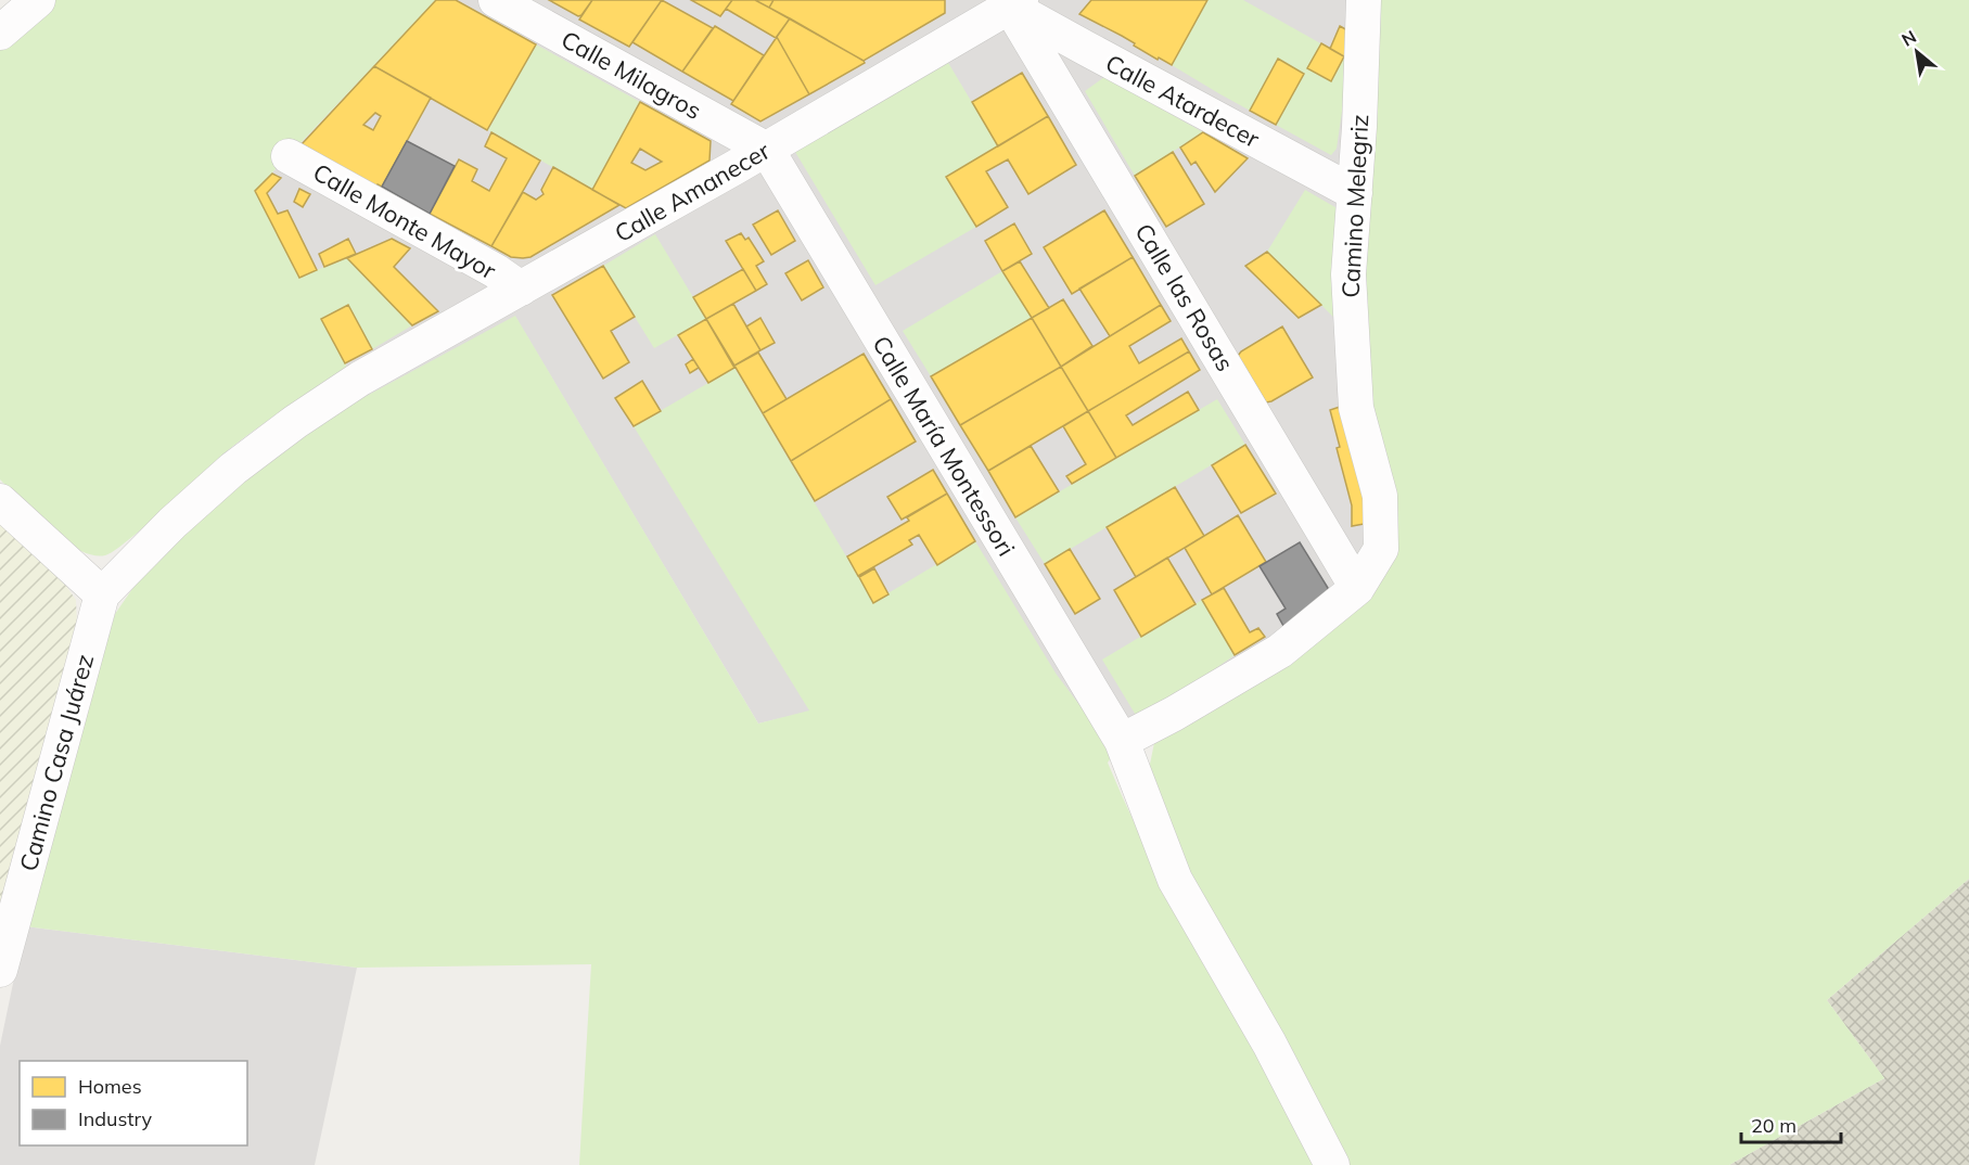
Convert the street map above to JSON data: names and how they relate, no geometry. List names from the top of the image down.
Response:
{
  "streets": {
    "street": [
      "Calle Milagros",
      "Calle Atardecer",
      "Calle Amanecer",
      "Camino Melegriz",
      "Calle Monte Mayor",
      "Calle las Rosas",
      "Calle María Montessori",
      "Camino Casa Juárez"
    ]
  },
  "crossings": [
    ["Calle Milagros", "Calle Amanecer"],
    ["Calle Milagros", "Calle María Montessori"],
    ["Calle Atardecer", "Calle Amanecer"],
    ["Calle Atardecer", "Camino Melegriz"],
    ["Calle Atardecer", "Calle las Rosas"],
    ["Calle Amanecer", "Calle Monte Mayor"],
    ["Calle Amanecer", "Calle las Rosas"],
    ["Calle Amanecer", "Calle María Montessori"],
    ["Calle Amanecer", "Camino Casa Juárez"],
    ["Camino Melegriz", "Calle las Rosas"],
    ["Camino Melegriz", "Calle María Montessori"]
  ],
  "legend": ["Homes", "Industry"],
  "scale_bar": "20 m",
  "north": "top left"
}
